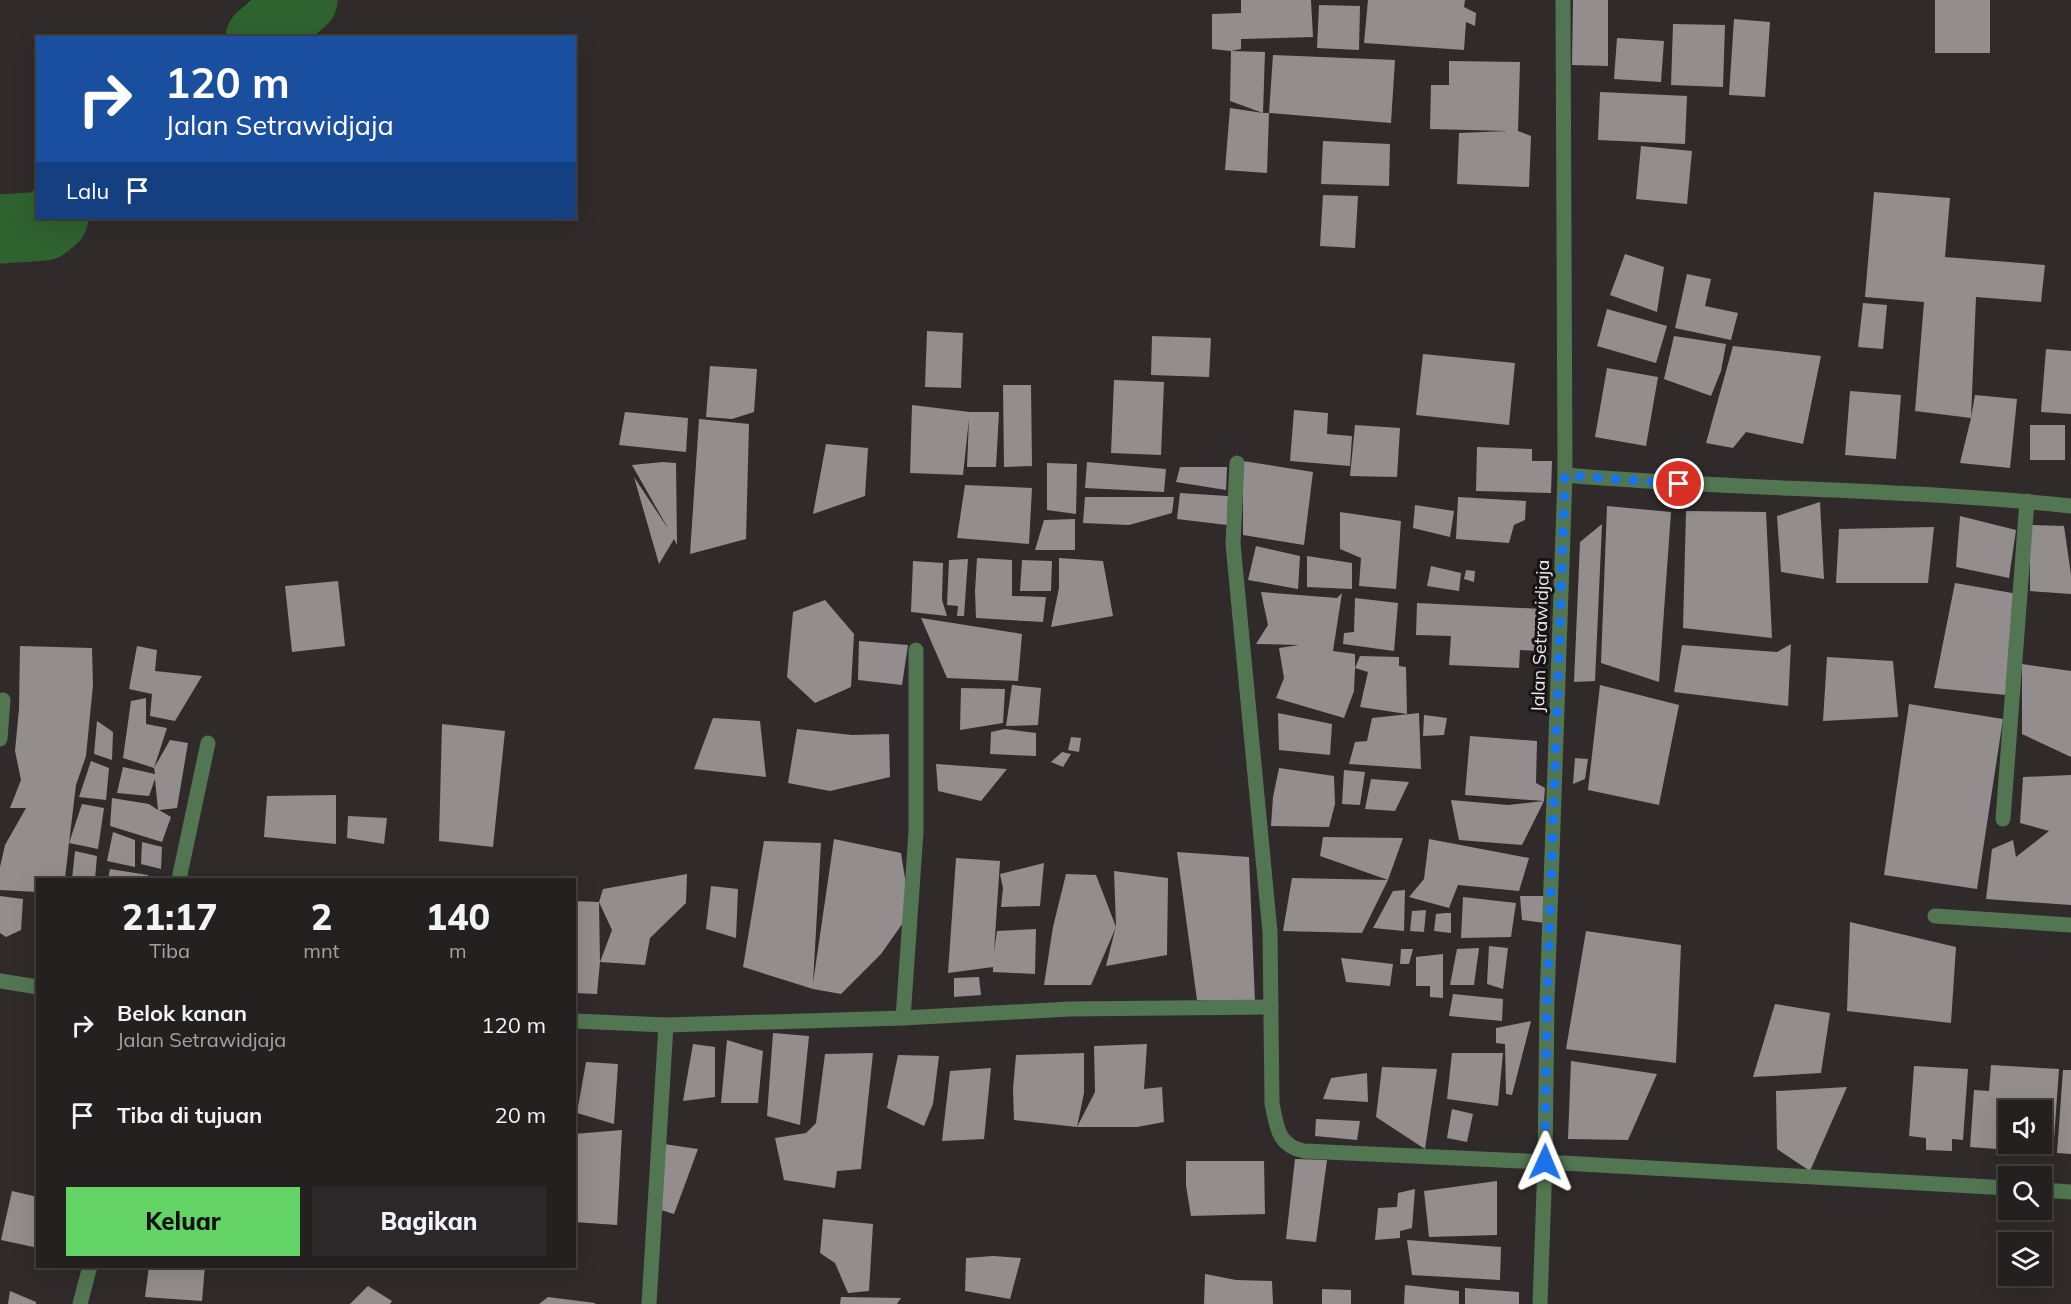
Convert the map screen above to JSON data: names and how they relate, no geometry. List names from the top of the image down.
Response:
{
  "streets": {
    "street": ["Jalan Setrawidjaja"]
  },
  "page": {
    "turn": ["120 m", "Jalan Setrawidjaja"],
    "then": "Lalu",
    "eta": [
      "21:17",
      "Tiba",
      "2",
      "mnt",
      "140",
      "m"
    ],
    "list": [
      {
        "name": "Belok kanan",
        "note": "Jalan Setrawidjaja",
        "value": "120 m"
      },
      {
        "name": "Tiba di tujuan",
        "value": "20 m"
      }
    ],
    "buttons": ["Keluar", "Bagikan"]
  }
}
